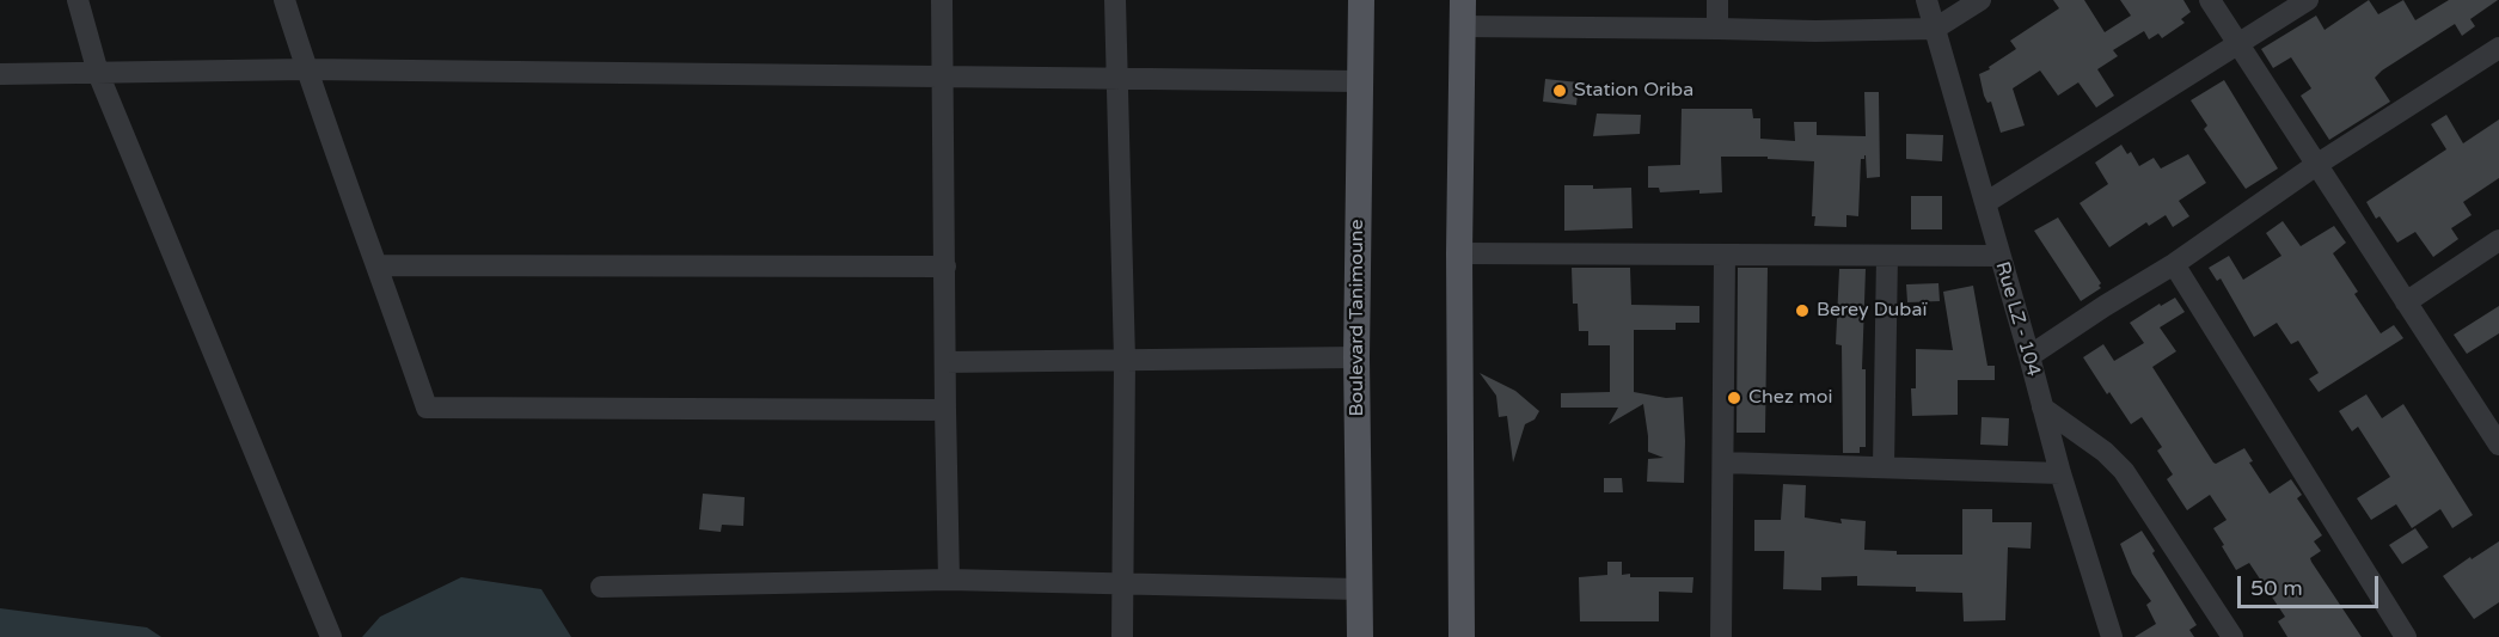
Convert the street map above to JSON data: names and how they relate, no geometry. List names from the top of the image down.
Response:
{
  "streets": {
    "main road": ["Boulevard Tanimoune"],
    "street": ["Rue LZ - 104"]
  },
  "places": ["Station Oriba", "Berey Dubaï", "Chez moi"],
  "scale_bar": "50 m"
}
